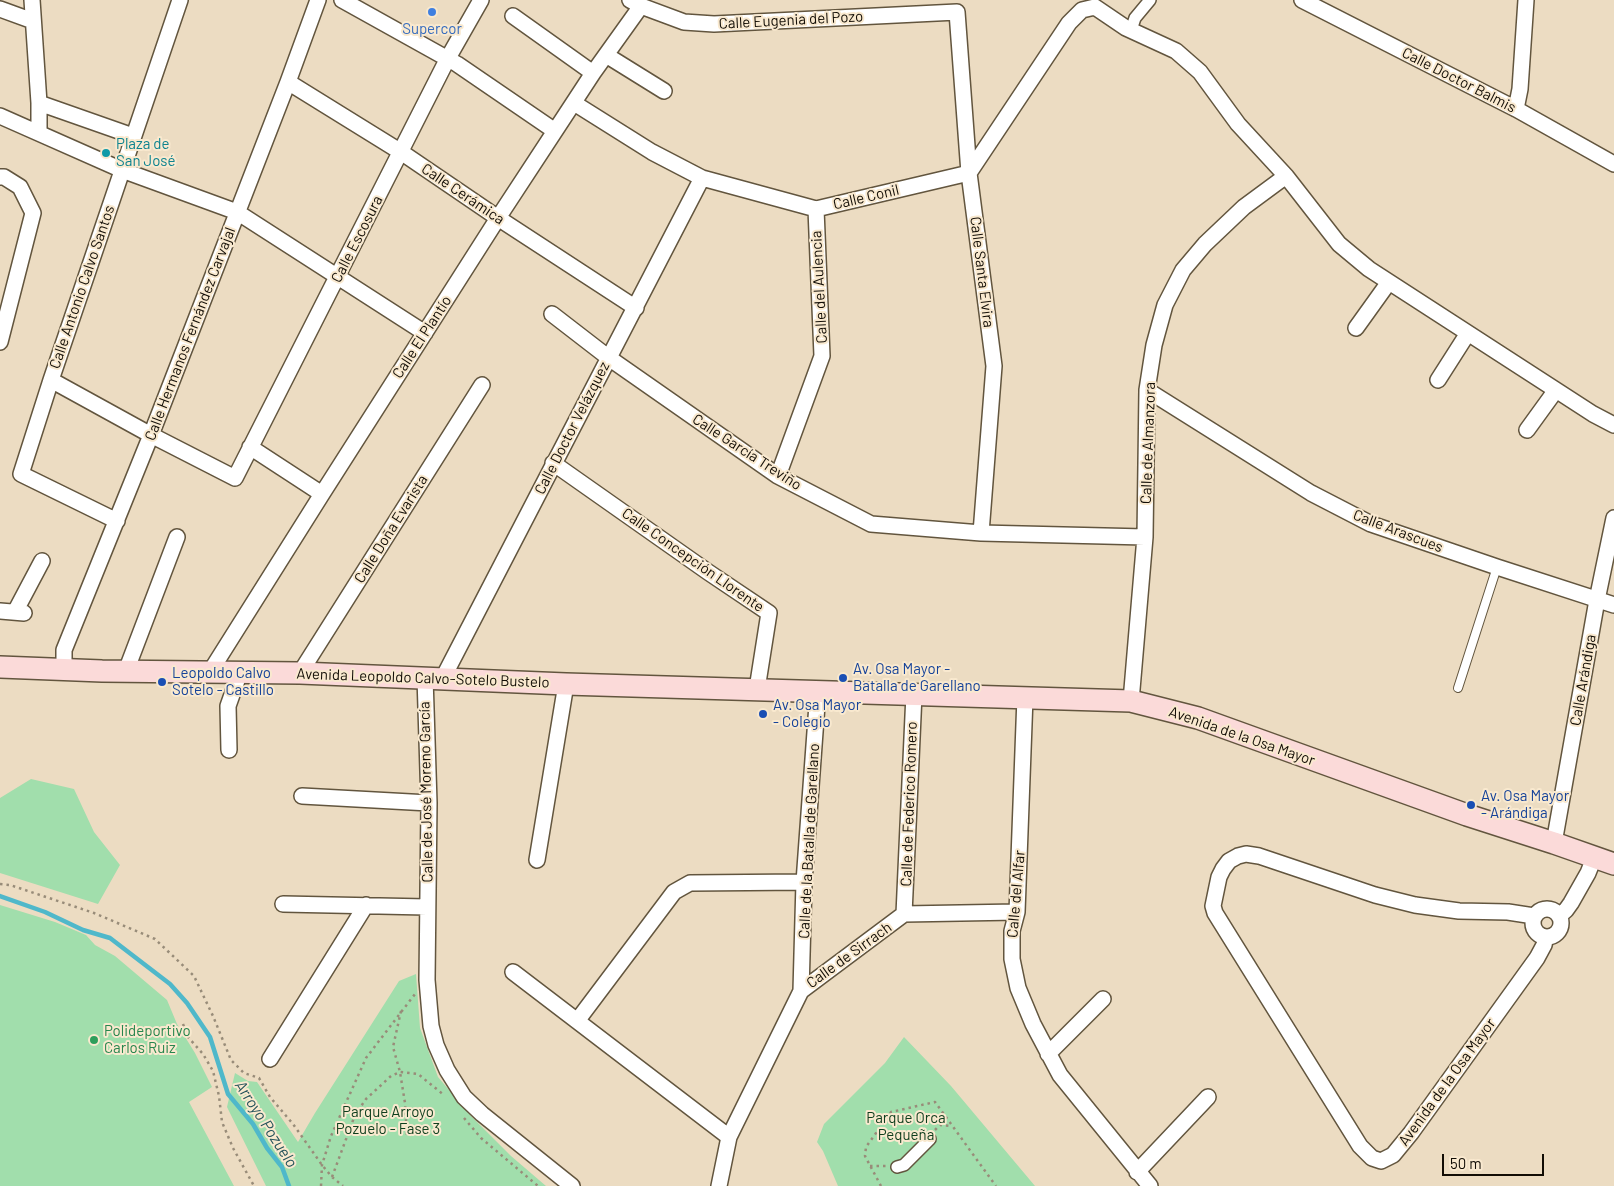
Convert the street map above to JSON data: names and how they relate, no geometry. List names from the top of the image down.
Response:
{
  "streets": {
    "main road": ["Avenida Leopoldo Calvo-Sotelo Bustelo", "Avenida de la Osa Mayor"],
    "street": [
      "Calle Eugenia del Pozo",
      "Calle Doctor Balmis",
      "Calle Cerámica",
      "Calle Conil",
      "Calle Escosura",
      "Calle Santa Elvira",
      "Calle Antonio Calvo Santos",
      "Calle del Aulencia",
      "Calle Hermanos Fernández Carvajal",
      "Calle El Plantío",
      "Calle Doctor Velázquez",
      "Calle de Almanzora",
      "Calle García Treviño",
      "Calle Doña Evarista",
      "Calle Arascues",
      "Calle Concepción Llorente",
      "Calle Arándiga",
      "Calle de José Moreno García",
      "Calle de Federico Romero",
      "Calle de la Batalla de Garellano",
      "Calle del Alfar",
      "Calle de Sirrach"
    ]
  },
  "crossings": [
    ["Calle Eugenia del Pozo", "Calle Santa Elvira"],
    ["Calle Eugenia del Pozo", "Calle El Plantío"],
    ["Calle Cerámica", "Calle Escosura"],
    ["Calle Cerámica", "Calle Hermanos Fernández Carvajal"],
    ["Calle Cerámica", "Calle El Plantío"],
    ["Calle Cerámica", "Calle Doctor Velázquez"],
    ["Calle Conil", "Calle Santa Elvira"],
    ["Calle Conil", "Calle del Aulencia"],
    ["Calle Conil", "Calle El Plantío"],
    ["Calle Conil", "Calle Doctor Velázquez"],
    ["Calle Escosura", "Calle Hermanos Fernández Carvajal"],
    ["Calle Santa Elvira", "Calle García Treviño"],
    ["Calle Antonio Calvo Santos", "Calle Hermanos Fernández Carvajal"],
    ["Calle del Aulencia", "Calle García Treviño"],
    ["Calle Hermanos Fernández Carvajal", "Avenida Leopoldo Calvo-Sotelo Bustelo"],
    ["Calle El Plantío", "Avenida Leopoldo Calvo-Sotelo Bustelo"],
    ["Calle Doctor Velázquez", "Calle García Treviño"],
    ["Calle Doctor Velázquez", "Calle Concepción Llorente"],
    ["Calle Doctor Velázquez", "Avenida Leopoldo Calvo-Sotelo Bustelo"],
    ["Calle Doctor Velázquez", "Calle de José Moreno García"],
    ["Calle de Almanzora", "Calle García Treviño"],
    ["Calle de Almanzora", "Calle Arascues"],
    ["Calle de Almanzora", "Avenida de la Osa Mayor"],
    ["Calle Doña Evarista", "Avenida Leopoldo Calvo-Sotelo Bustelo"],
    ["Calle Arascues", "Calle Arándiga"],
    ["Calle Concepción Llorente", "Avenida de la Osa Mayor"],
    ["Avenida Leopoldo Calvo-Sotelo Bustelo", "Avenida de la Osa Mayor"],
    ["Avenida Leopoldo Calvo-Sotelo Bustelo", "Calle de José Moreno García"],
    ["Calle Arándiga", "Avenida de la Osa Mayor"],
    ["Avenida de la Osa Mayor", "Calle de Federico Romero"],
    ["Avenida de la Osa Mayor", "Calle de la Batalla de Garellano"],
    ["Avenida de la Osa Mayor", "Calle del Alfar"],
    ["Calle de Federico Romero", "Calle de Sirrach"],
    ["Calle de la Batalla de Garellano", "Calle de Sirrach"],
    ["Calle del Alfar", "Calle de Sirrach"]
  ],
  "water": ["Arroyo Pozuelo"],
  "parks": ["Parque Arroyo Pozuelo - Fase 3", "Parque Orca Pequeña"],
  "places": [
    "Supercor",
    "Plaza de San José",
    "Av. Osa Mayor - Batalla de Garellano",
    "Leopoldo Calvo Sotelo - Castillo",
    "Av. Osa Mayor - Colegio",
    "Av. Osa Mayor - Arándiga",
    "Polideportivo Carlos Ruiz"
  ],
  "scale_bar": "50 m"
}
